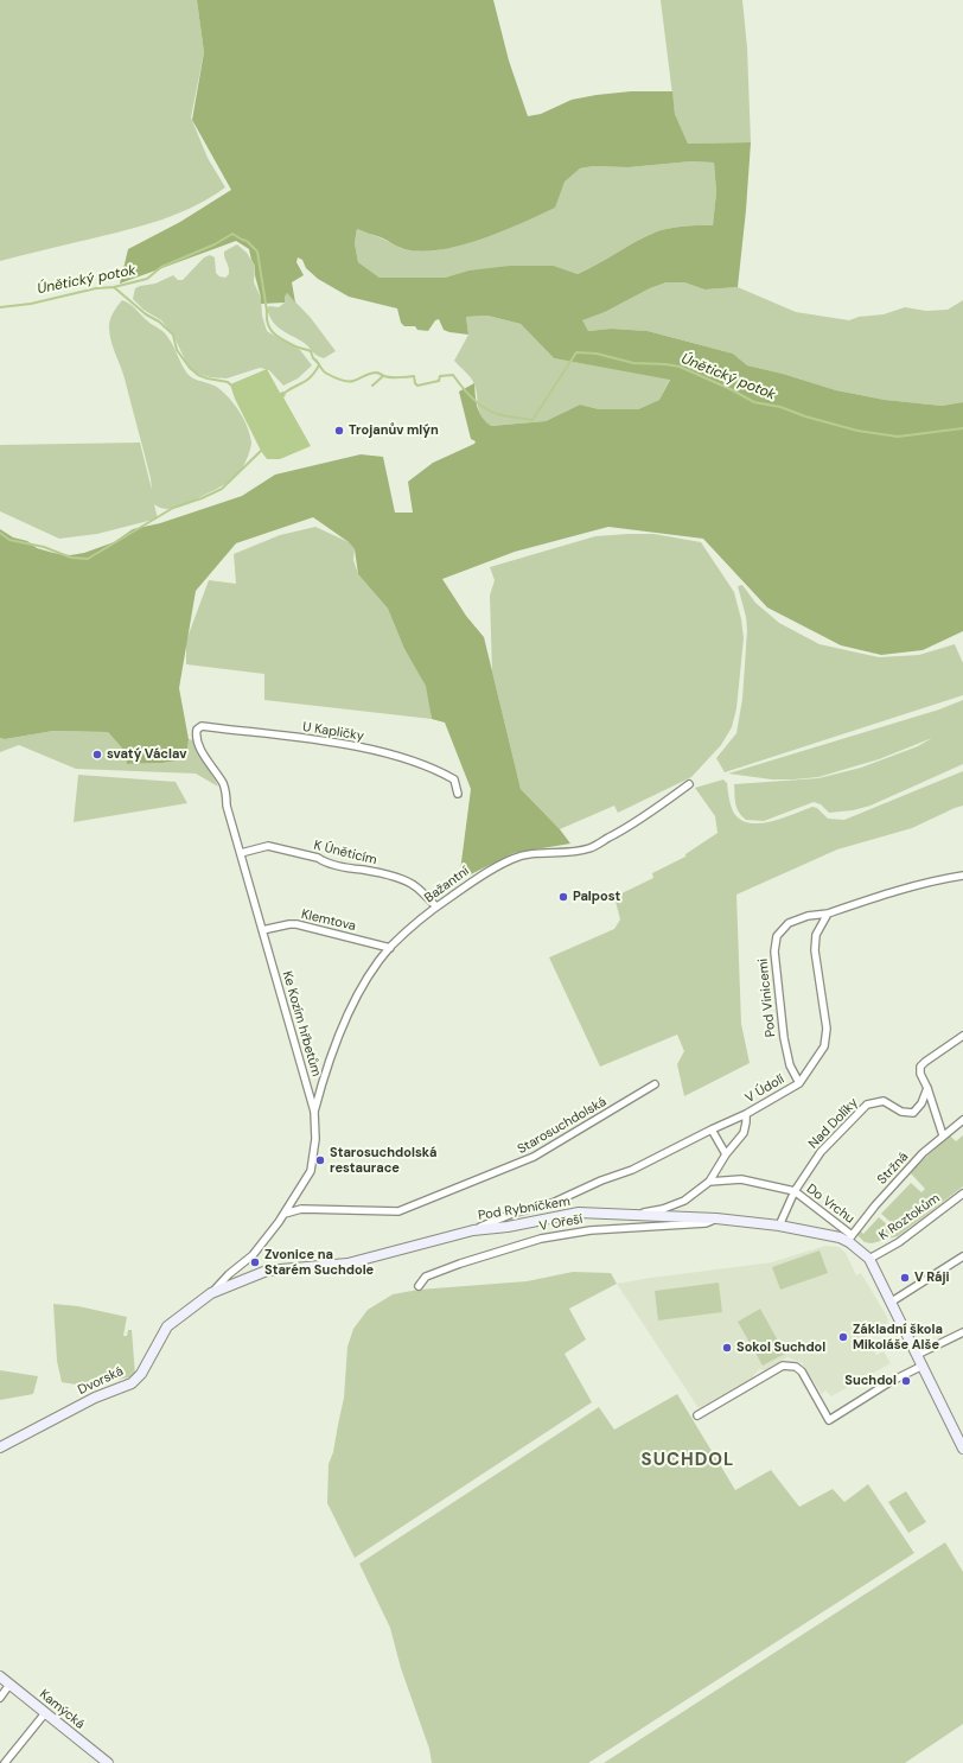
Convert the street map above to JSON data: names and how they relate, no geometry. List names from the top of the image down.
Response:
{
  "streets": {
    "street": [
      "U Kapličky",
      "K Úněticím",
      "Bažantní",
      "Klemtova",
      "Pod Vinicemi",
      "Ke Kozím hřbetům",
      "V Údolí",
      "Nad Dolíky",
      "Starosuchdolská",
      "Stržná",
      "Do Vrchu",
      "Pod Rybníčkem",
      "K Roztokům",
      "V Ořeší",
      "Dvorská",
      "Kamýcká"
    ]
  },
  "crossings": [
    ["U Kapličky", "Ke Kozím hřbetům"],
    ["K Úněticím", "Bažantní"],
    ["K Úněticím", "Ke Kozím hřbetům"],
    ["Bažantní", "Klemtova"],
    ["Bažantní", "Ke Kozím hřbetům"],
    ["Klemtova", "Ke Kozím hřbetům"],
    ["Pod Vinicemi", "V Údolí"],
    ["Ke Kozím hřbetům", "Starosuchdolská"],
    ["Ke Kozím hřbetům", "Pod Rybníčkem"],
    ["Ke Kozím hřbetům", "Dvorská"],
    ["V Údolí", "Pod Rybníčkem"],
    ["Nad Dolíky", "Do Vrchu"],
    ["Nad Dolíky", "Pod Rybníčkem"],
    ["Stržná", "Do Vrchu"],
    ["Stržná", "Pod Rybníčkem"],
    ["Do Vrchu", "Pod Rybníčkem"],
    ["Pod Rybníčkem", "V Ořeší"],
    ["Pod Rybníčkem", "Dvorská"]
  ],
  "districts": ["SUCHDOL"],
  "water": ["Únětický potok"],
  "places": [
    "Trojanův mlýn",
    "svatý Václav",
    "Palpost",
    "Starosuchdolská restaurace",
    "Zvonice na Starém Suchdole",
    "V Ráji",
    "Základní škola Mikoláše Alše",
    "Sokol Suchdol",
    "Suchdol"
  ]
}
